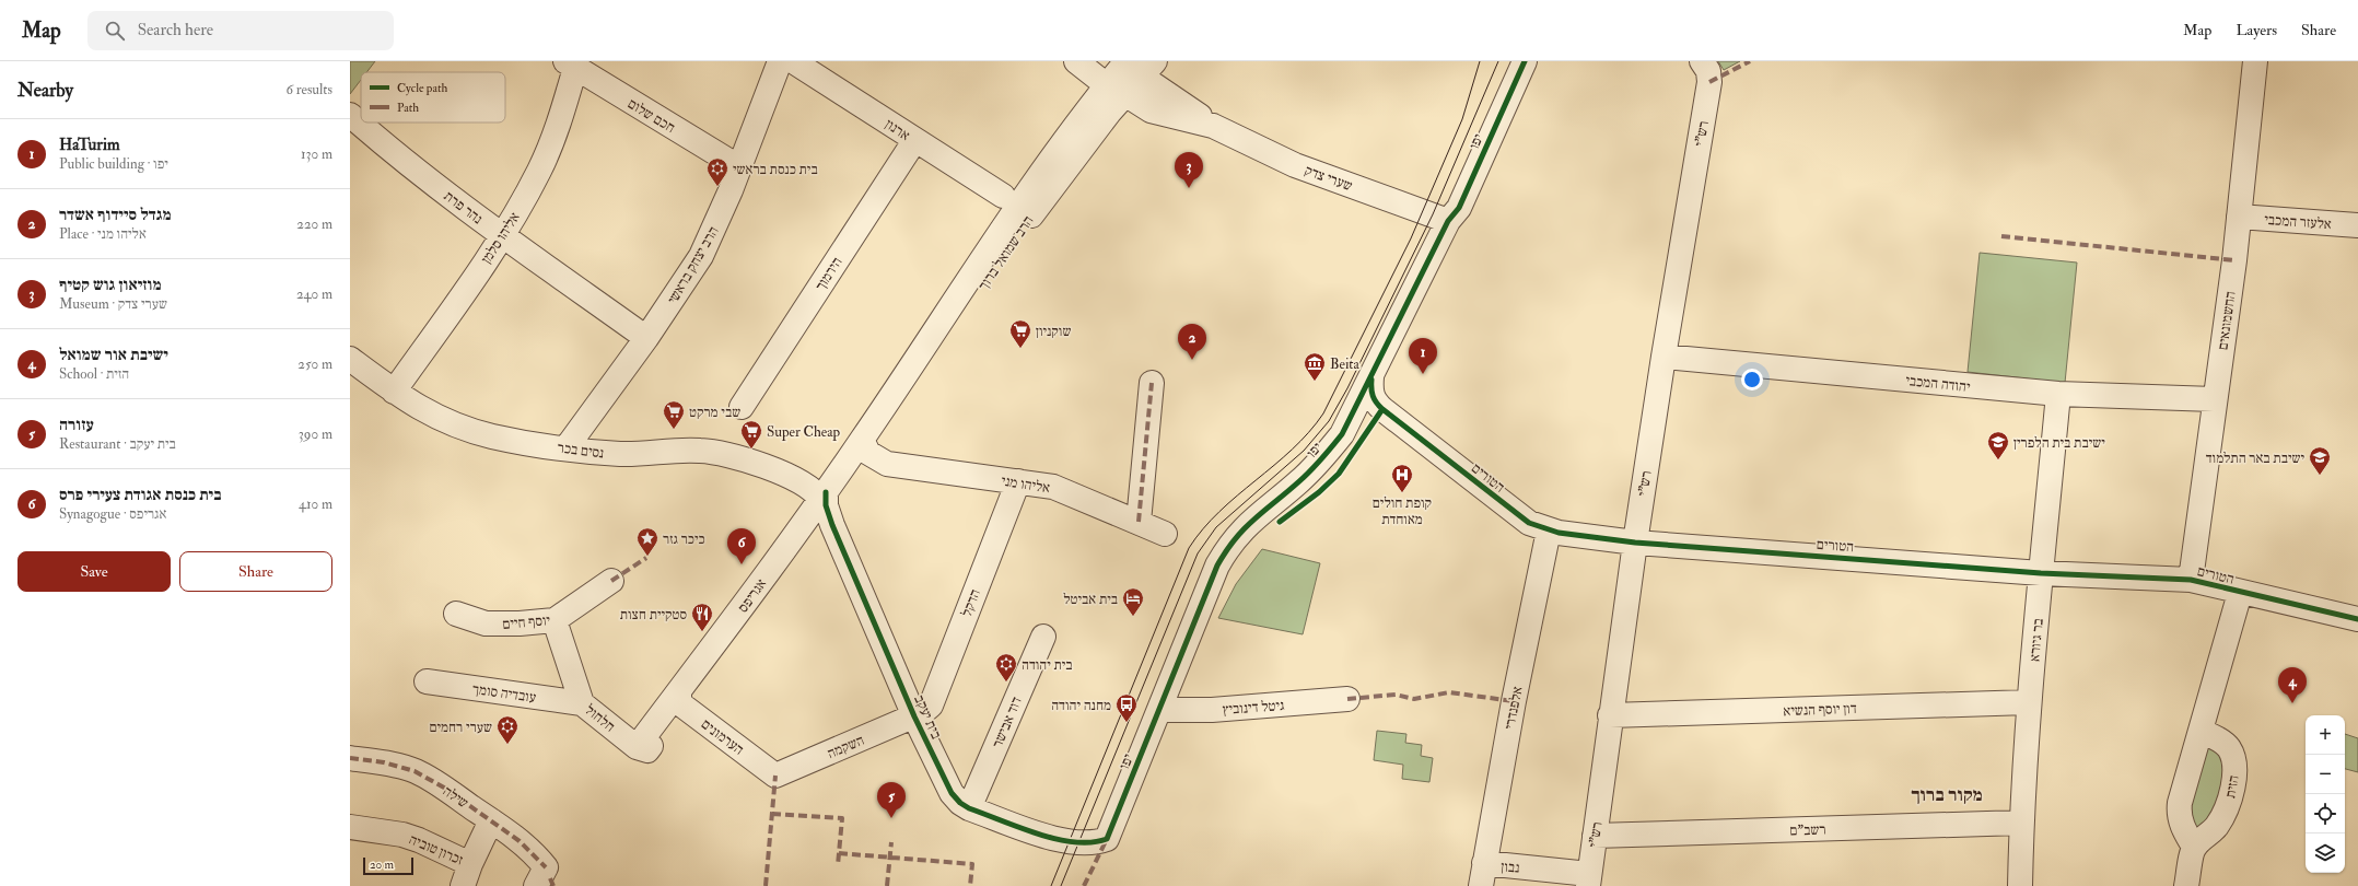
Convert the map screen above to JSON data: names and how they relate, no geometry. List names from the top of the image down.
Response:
{
  "streets": {
    "street": [
      "חכם שלום",
      "ארנון",
      "רש\"י",
      "יפו",
      "שערי צדק",
      "נהר פרת",
      "אלעזר המכבי",
      "אליהו סלמן",
      "הרב שמואל ברוך",
      "הרב יצחק בראשי",
      "הירמוך",
      "החשמונאים",
      "יהודה המכבי",
      "נסים בכר",
      "הטורים",
      "אליהו מני",
      "אגריפס",
      "הדקל",
      "יוסף חיים",
      "בר גיורא",
      "עובדיה סומך",
      "גיטל דינוביץ",
      "אלפנדרי",
      "דון יוסף הנשיא",
      "בית יעקב",
      "חלחול",
      "דוד אבישר",
      "הערמונים",
      "השקמה",
      "הזית",
      "שילה",
      "רשב\"ם",
      "זכרון טוביה",
      "נבון"
    ]
  },
  "crossings": [
    ["חכם שלום", "אליהו סלמן"],
    ["חכם שלום", "הרב יצחק בראשי"],
    ["ארנון", "הירמוך"],
    ["רש\"י", "יהודה המכבי"],
    ["רש\"י", "הטורים"],
    ["רש\"י", "דון יוסף הנשיא"],
    ["רש\"י", "רשב\"ם"],
    ["רש\"י", "נבון"],
    ["יפו", "שערי צדק"],
    ["יפו", "הטורים"],
    ["יפו", "גיטל דינוביץ"],
    ["יפו", "בית יעקב"],
    ["שערי צדק", "הרב שמואל ברוך"],
    ["נהר פרת", "אליהו סלמן"],
    ["נהר פרת", "הרב יצחק בראשי"],
    ["אלעזר המכבי", "החשמונאים"],
    ["אליהו סלמן", "נסים בכר"],
    ["הרב שמואל ברוך", "אליהו מני"],
    ["הרב שמואל ברוך", "אגריפס"],
    ["הרב יצחק בראשי", "נסים בכר"],
    ["החשמונאים", "יהודה המכבי"],
    ["החשמונאים", "הטורים"],
    ["יהודה המכבי", "בר גיורא"],
    ["נסים בכר", "אגריפס"],
    ["נסים בכר", "בית יעקב"],
    ["הטורים", "בר גיורא"],
    ["הטורים", "אלפנדרי"],
    ["אליהו מני", "אגריפס"],
    ["אליהו מני", "הדקל"],
    ["אגריפס", "בית יעקב"],
    ["אגריפס", "חלחול"],
    ["אגריפס", "הערמונים"],
    ["הדקל", "בית יעקב"],
    ["הדקל", "השקמה"],
    ["יוסף חיים", "חלחול"],
    ["בר גיורא", "דון יוסף הנשיא"],
    ["בר גיורא", "רשב\"ם"],
    ["עובדיה סומך", "חלחול"],
    ["אלפנדרי", "נבון"],
    ["בית יעקב", "דוד אבישר"],
    ["בית יעקב", "השקמה"],
    ["הערמונים", "השקמה"]
  ],
  "districts": ["מקור ברוך"],
  "places": {
    "synagogue": ["בית כנסת בראשי", "בית יהודה", "שערי רחמים"],
    "supermarket": ["שוקניון", "שבי מרקט", "Super Cheap"],
    "museum": ["Beita"],
    "school or university": ["ישיבת בית הלפרין", "ישיבת באר התלמוד"],
    "hospital": ["קופת חולים מאוחדת"],
    "place": ["כיכר גזר"],
    "hotel": ["בית אביטל"],
    "restaurant": ["סטקיית חצות"],
    "bus stop": ["מחנה יהודה"]
  },
  "legend": ["Cycle path", "Path"],
  "scale_bar": "20 m",
  "page": {
    "header": "Map",
    "search": "Search here",
    "nav": ["Map", "Layers", "Share"],
    "heading": ["Nearby", "6 results"],
    "list": [
      {
        "mark": "1",
        "name": "HaTurim",
        "note": "Public building · יפו",
        "value": "130 m"
      },
      {
        "mark": "2",
        "name": "מגדל סיידוף אשדר",
        "note": "Place · אליהו מני",
        "value": "220 m"
      },
      {
        "mark": "3",
        "name": "מוזיאון גוש קטיף",
        "note": "Museum · שערי צדק",
        "value": "240 m"
      },
      {
        "mark": "4",
        "name": "ישיבת אור שמואל",
        "note": "School · הזית",
        "value": "250 m"
      },
      {
        "mark": "5",
        "name": "עזורה",
        "note": "Restaurant · בית יעקב",
        "value": "390 m"
      },
      {
        "mark": "6",
        "name": "בית כנסת אגודת צעירי פרס",
        "note": "Synagogue · אגריפס",
        "value": "410 m"
      }
    ],
    "pins": [
      "3",
      "2",
      "1",
      "6",
      "4",
      "5"
    ],
    "buttons": ["Save", "Share"],
    "map_buttons": ["+", "−"],
    "scale": "20 m"
  }
}
